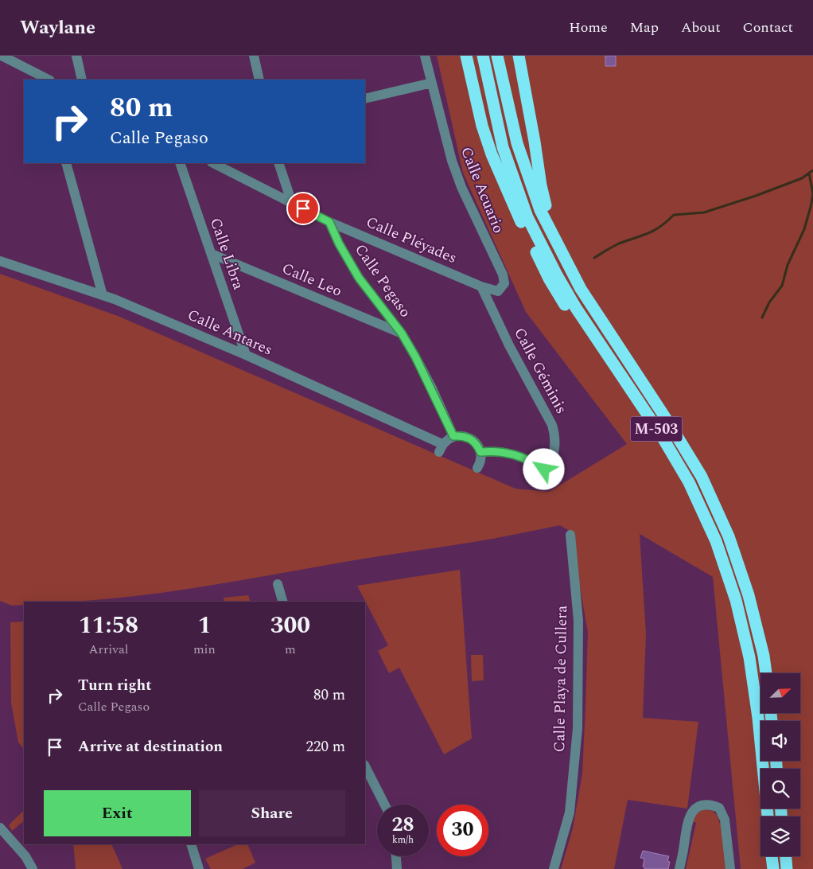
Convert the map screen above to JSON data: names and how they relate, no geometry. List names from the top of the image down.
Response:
{
  "streets": {
    "highway": ["M-503"],
    "street": [
      "Calle Acuario",
      "Calle Pléyades",
      "Calle Libra",
      "Calle Leo",
      "Calle Pegaso",
      "Calle Antares",
      "Calle Géminis",
      "Calle Playa de Cullera"
    ]
  },
  "crossings": [
    ["Calle Acuario", "Calle Pléyades"],
    ["Calle Acuario", "Calle Géminis"],
    ["Calle Pléyades", "Calle Pegaso"],
    ["Calle Pléyades", "Calle Géminis"],
    ["Calle Libra", "Calle Leo"],
    ["Calle Libra", "Calle Antares"],
    ["Calle Leo", "Calle Pegaso"],
    ["Calle Pegaso", "Calle Antares"]
  ],
  "north": "top right",
  "page": {
    "header": "Waylane",
    "nav": [
      "Home",
      "Map",
      "About",
      "Contact"
    ],
    "turn": ["80 m", "Calle Pegaso"],
    "eta": [
      "11:58",
      "Arrival",
      "1",
      "min",
      "300",
      "m"
    ],
    "list": [
      {
        "name": "Turn right",
        "note": "Calle Pegaso",
        "value": "80 m"
      },
      {
        "name": "Arrive at destination",
        "value": "220 m"
      }
    ],
    "buttons": ["Exit", "Share"],
    "speed": "28 km/h",
    "limit": "30"
  }
}
